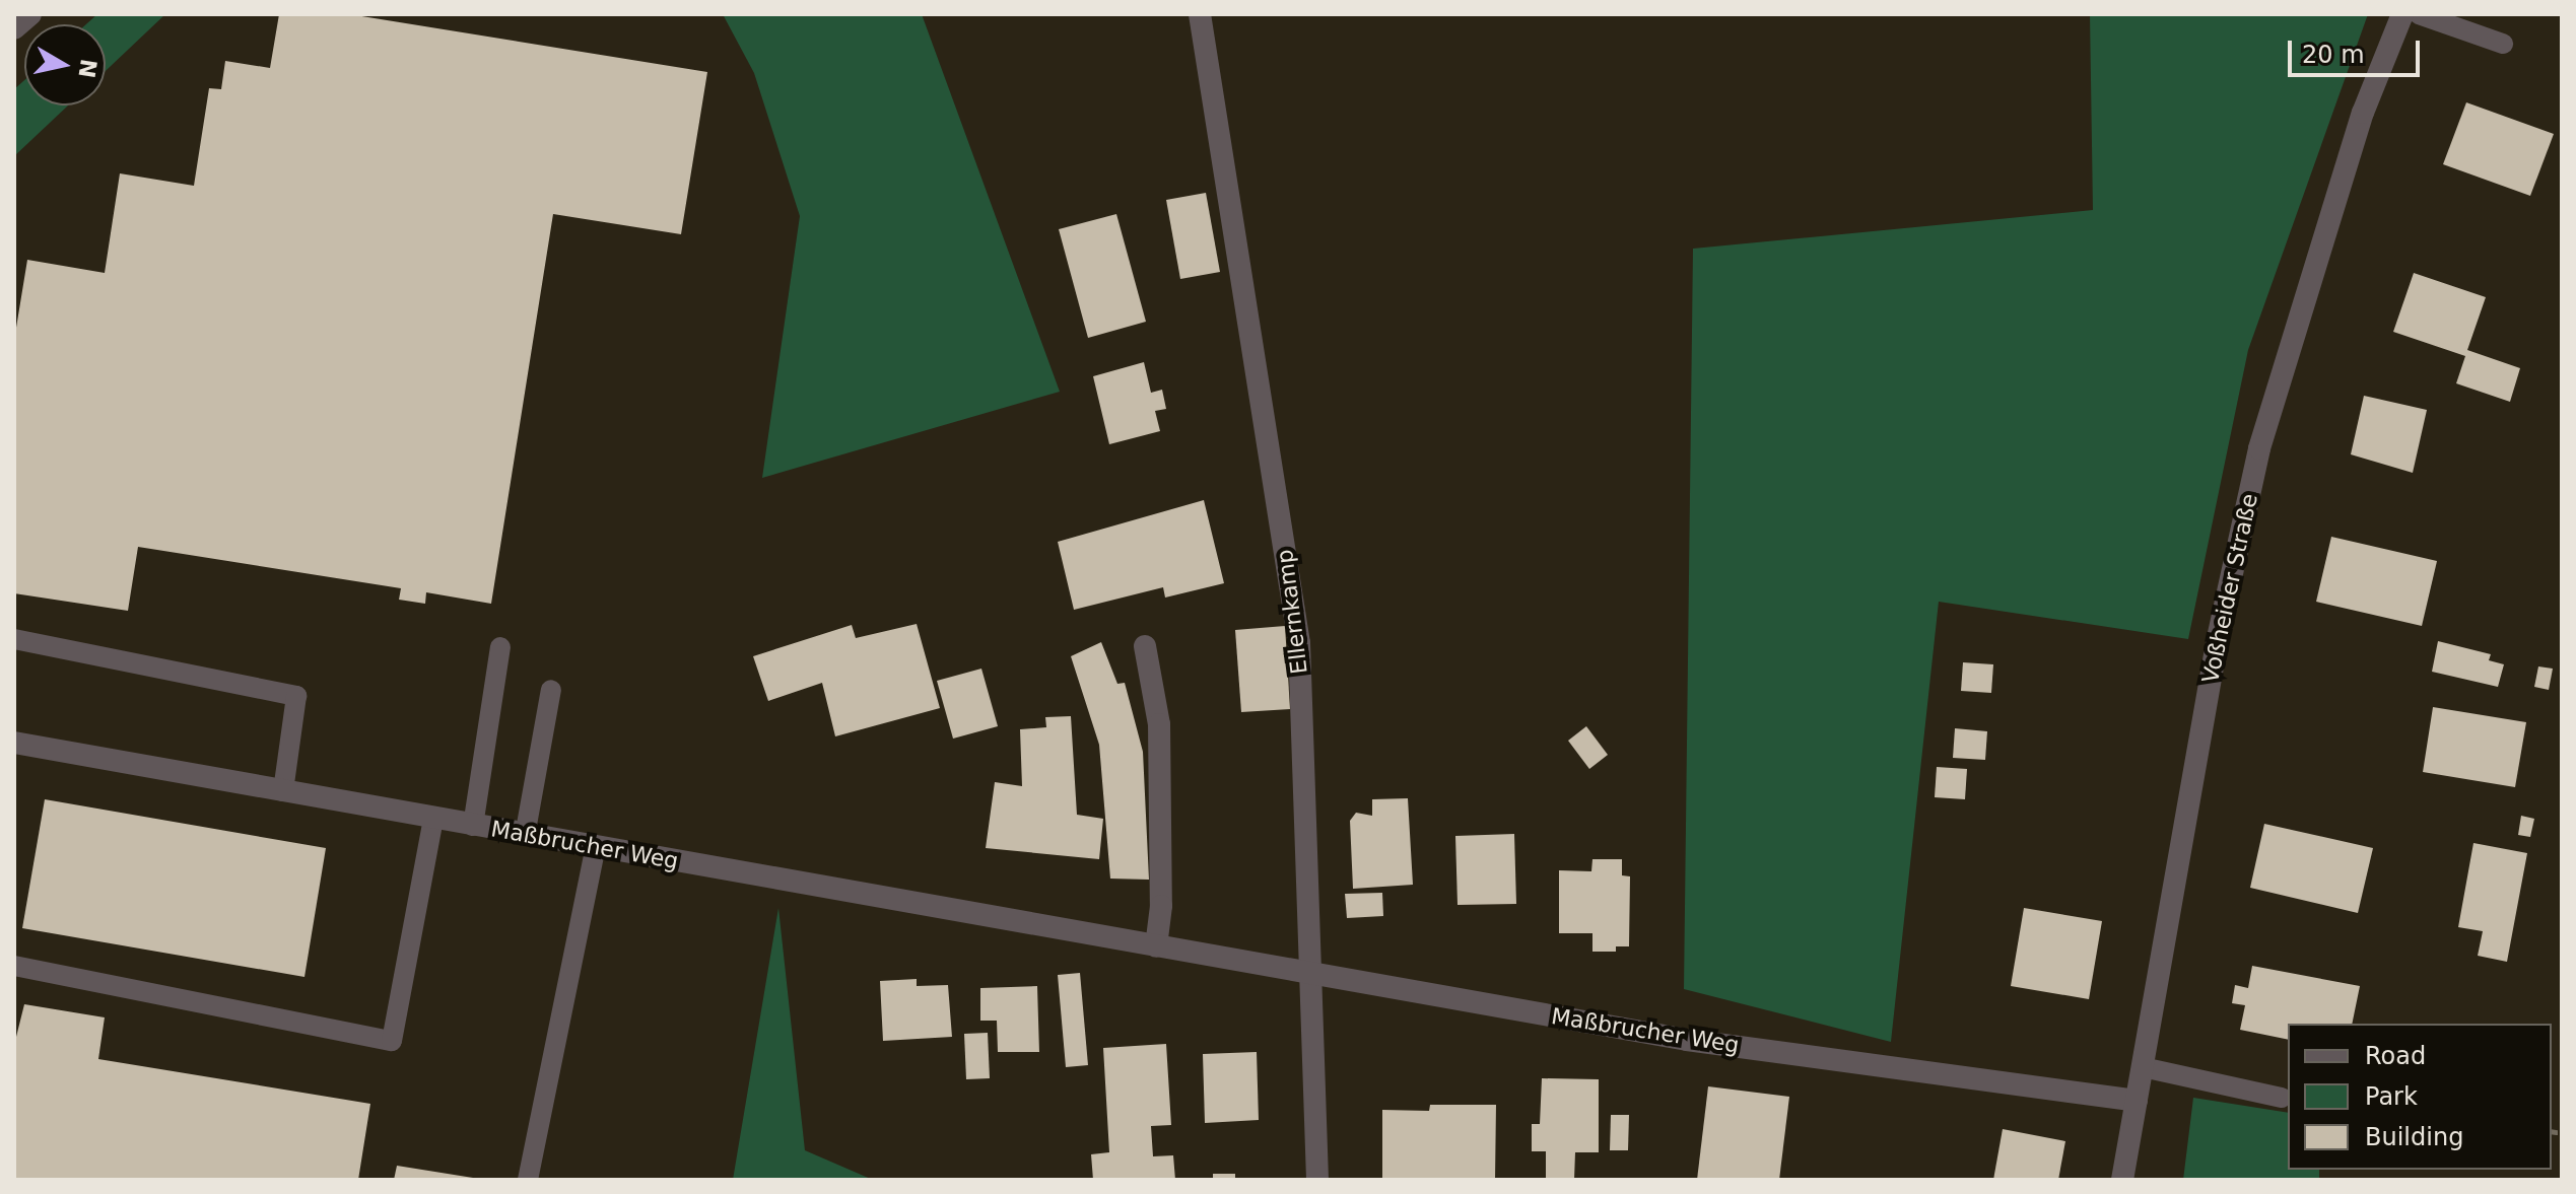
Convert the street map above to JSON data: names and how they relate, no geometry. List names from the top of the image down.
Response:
{
  "streets": {
    "street": ["Voßheider Straße", "Ellernkamp", "Maßbrucher Weg"]
  },
  "crossings": [
    ["Voßheider Straße", "Maßbrucher Weg"],
    ["Ellernkamp", "Maßbrucher Weg"]
  ],
  "legend": ["Road", "Park", "Building"],
  "scale_bar": "20 m",
  "north": "right"
}
